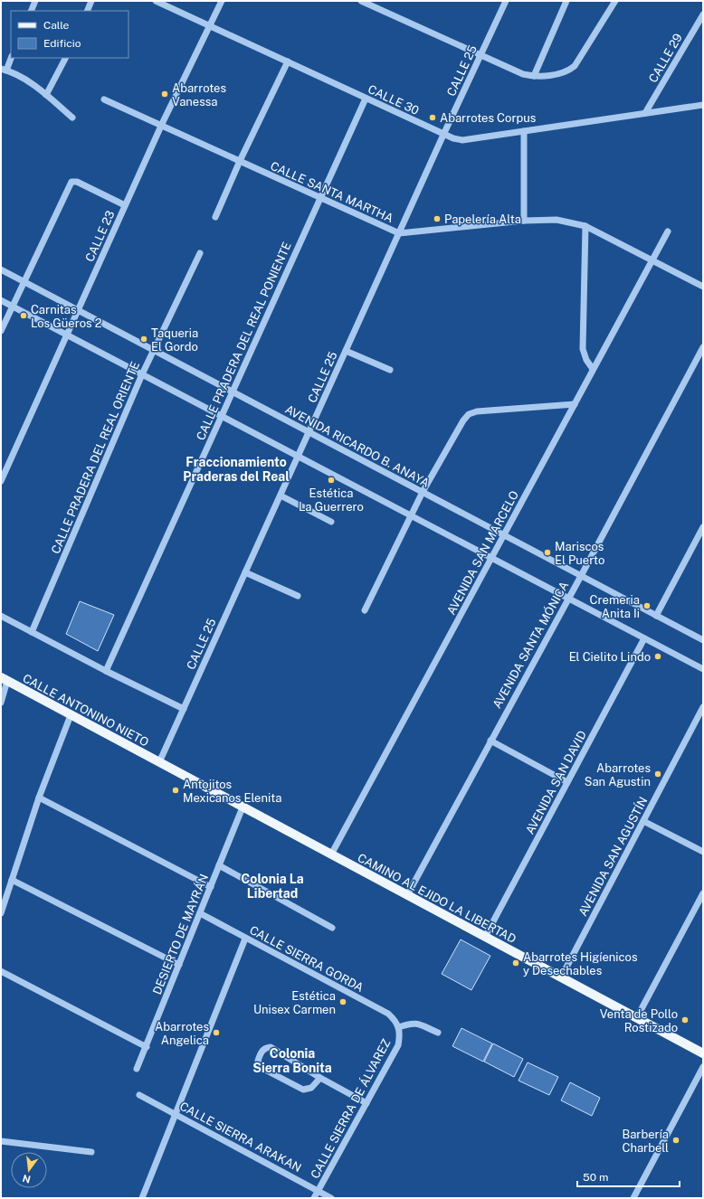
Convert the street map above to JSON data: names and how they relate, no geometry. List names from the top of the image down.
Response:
{
  "streets": {
    "main road": ["CALLE ANTONINO NIETO", "CAMINO AL EJIDO LA LIBERTAD"],
    "street": [
      "CALLE 29",
      "CALLE 25",
      "CALLE 30",
      "CALLE SANTA MARTHA",
      "CALLE 23",
      "CALLE PRADERA DEL REAL PONIENTE",
      "AVENIDA RICARDO B. ANAYA",
      "CALLE PRADERA DEL REAL ORIENTE",
      "AVENIDA SAN MARCELO",
      "AVENIDA SANTA MÓNICA",
      "AVENIDA SAN DAVID",
      "AVENIDA SAN AGUSTÍN",
      "DESIERTO DE MAYRÁN",
      "CALLE SIERRA GORDA",
      "CALLE SIERRA DE ÁLVAREZ",
      "CALLE SIERRA ARAKAN"
    ]
  },
  "crossings": [
    ["CALLE 29", "CALLE 30"],
    ["CALLE 25", "CALLE 30"],
    ["CALLE 25", "CALLE SANTA MARTHA"],
    ["CALLE 25", "AVENIDA RICARDO B. ANAYA"],
    ["CALLE 25", "CALLE ANTONINO NIETO"],
    ["CALLE 25", "CAMINO AL EJIDO LA LIBERTAD"],
    ["CALLE 30", "CALLE 23"],
    ["CALLE 30", "CALLE PRADERA DEL REAL PONIENTE"],
    ["CALLE SANTA MARTHA", "CALLE 23"],
    ["CALLE SANTA MARTHA", "CALLE PRADERA DEL REAL PONIENTE"],
    ["CALLE SANTA MARTHA", "AVENIDA SAN MARCELO"],
    ["CALLE 23", "AVENIDA RICARDO B. ANAYA"],
    ["CALLE PRADERA DEL REAL PONIENTE", "AVENIDA RICARDO B. ANAYA"],
    ["AVENIDA RICARDO B. ANAYA", "CALLE PRADERA DEL REAL ORIENTE"],
    ["AVENIDA RICARDO B. ANAYA", "AVENIDA SAN MARCELO"],
    ["AVENIDA RICARDO B. ANAYA", "AVENIDA SANTA MÓNICA"],
    ["AVENIDA SAN MARCELO", "CAMINO AL EJIDO LA LIBERTAD"],
    ["AVENIDA SANTA MÓNICA", "CAMINO AL EJIDO LA LIBERTAD"],
    ["CALLE ANTONINO NIETO", "CAMINO AL EJIDO LA LIBERTAD"],
    ["AVENIDA SAN DAVID", "CAMINO AL EJIDO LA LIBERTAD"],
    ["AVENIDA SAN AGUSTÍN", "CAMINO AL EJIDO LA LIBERTAD"],
    ["CAMINO AL EJIDO LA LIBERTAD", "DESIERTO DE MAYRÁN"],
    ["DESIERTO DE MAYRÁN", "CALLE SIERRA GORDA"],
    ["CALLE SIERRA GORDA", "CALLE SIERRA DE ÁLVAREZ"],
    ["CALLE SIERRA DE ÁLVAREZ", "CALLE SIERRA ARAKAN"]
  ],
  "districts": ["Fraccionamiento Praderas del Real", "Colonia La Libertad", "Colonia Sierra Bonita"],
  "places": [
    "Abarrotes Vanessa",
    "Abarrotes Corpus",
    "Papelería Alta",
    "Carnitas Los Güeros 2",
    "Taqueria El Gordo",
    "Estética La Guerrero",
    "Mariscos El Puerto",
    "Cremeria Anita Ii",
    "El Cielito Lindo",
    "Abarrotes San Agustin",
    "Antojitos Mexicanos Elenita",
    "Abarrotes Higíenicos y Desechables",
    "Estética Unisex Carmen",
    "Venta de Pollo Rostizado",
    "Abarrotes Angelica",
    "Barbería Charbell"
  ],
  "legend": ["Calle", "Edificio"],
  "scale_bar": "50 m",
  "north": "bottom"
}
